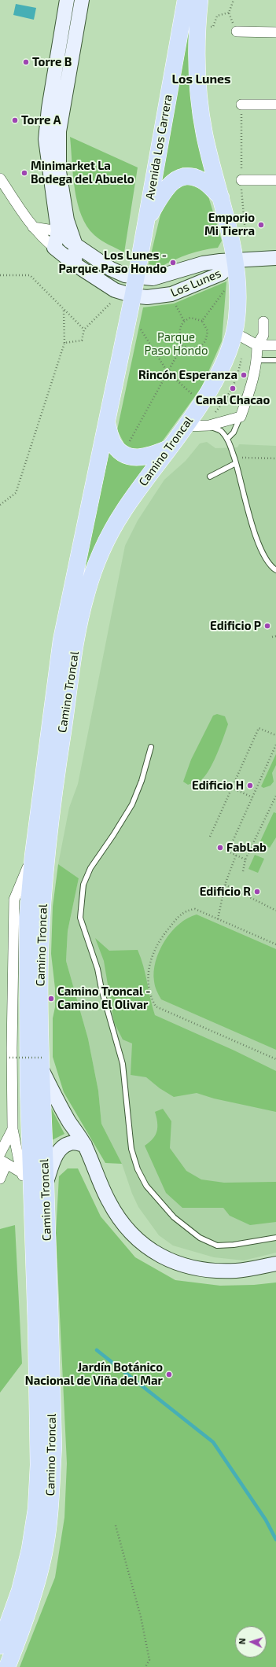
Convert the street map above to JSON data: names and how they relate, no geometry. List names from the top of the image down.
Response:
{
  "streets": {
    "main road": ["Avenida Los Carrera", "Camino Troncal"],
    "street": ["Los Lunes"]
  },
  "crossings": [
    ["Avenida Los Carrera", "Los Lunes"],
    ["Avenida Los Carrera", "Camino Troncal"],
    ["Los Lunes", "Camino Troncal"]
  ],
  "districts": ["Los Lunes"],
  "parks": ["Parque Paso Hondo"],
  "places": [
    "Torre B",
    "Torre A",
    "Minimarket La Bodega del Abuelo",
    "Emporio Mi Tierra",
    "Los Lunes - Parque Paso Hondo",
    "Rincón Esperanza",
    "Canal Chacao",
    "Edificio P",
    "Edificio H",
    "FabLab",
    "Edificio R",
    "Camino Troncal - Camino El Olivar",
    "Jardín Botánico Nacional de Viña del Mar"
  ],
  "north": "left"
}
